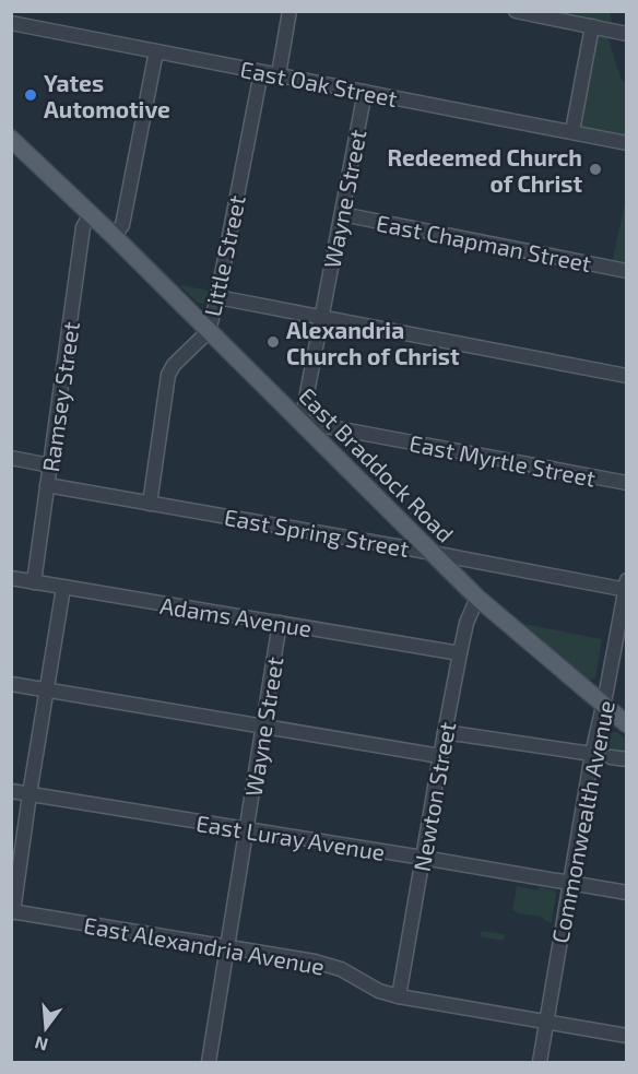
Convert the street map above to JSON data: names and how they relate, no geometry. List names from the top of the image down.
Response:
{
  "streets": {
    "main road": ["East Braddock Road"],
    "street": [
      "East Oak Street",
      "Wayne Street",
      "East Chapman Street",
      "Little Street",
      "Ramsey Street",
      "East Myrtle Street",
      "East Spring Street",
      "Adams Avenue",
      "Newton Street",
      "Commonwealth Avenue",
      "East Luray Avenue",
      "East Alexandria Avenue"
    ]
  },
  "crossings": [
    ["East Oak Street", "Wayne Street"],
    ["East Oak Street", "Little Street"],
    ["Wayne Street", "East Chapman Street"],
    ["Wayne Street", "East Myrtle Street"],
    ["Wayne Street", "East Braddock Road"],
    ["Wayne Street", "Adams Avenue"],
    ["Wayne Street", "East Luray Avenue"],
    ["Wayne Street", "East Alexandria Avenue"],
    ["Little Street", "East Braddock Road"],
    ["Little Street", "East Spring Street"],
    ["Ramsey Street", "East Braddock Road"],
    ["Ramsey Street", "East Spring Street"],
    ["Ramsey Street", "Adams Avenue"],
    ["East Myrtle Street", "East Braddock Road"],
    ["East Braddock Road", "East Spring Street"],
    ["East Braddock Road", "Newton Street"],
    ["East Braddock Road", "Commonwealth Avenue"],
    ["East Spring Street", "Commonwealth Avenue"],
    ["Adams Avenue", "Newton Street"],
    ["Newton Street", "East Luray Avenue"],
    ["Newton Street", "East Alexandria Avenue"],
    ["Commonwealth Avenue", "East Luray Avenue"],
    ["Commonwealth Avenue", "East Alexandria Avenue"]
  ],
  "places": ["Yates Automotive", "Redeemed Church of Christ", "Alexandria Church of Christ"],
  "north": "bottom"
}
